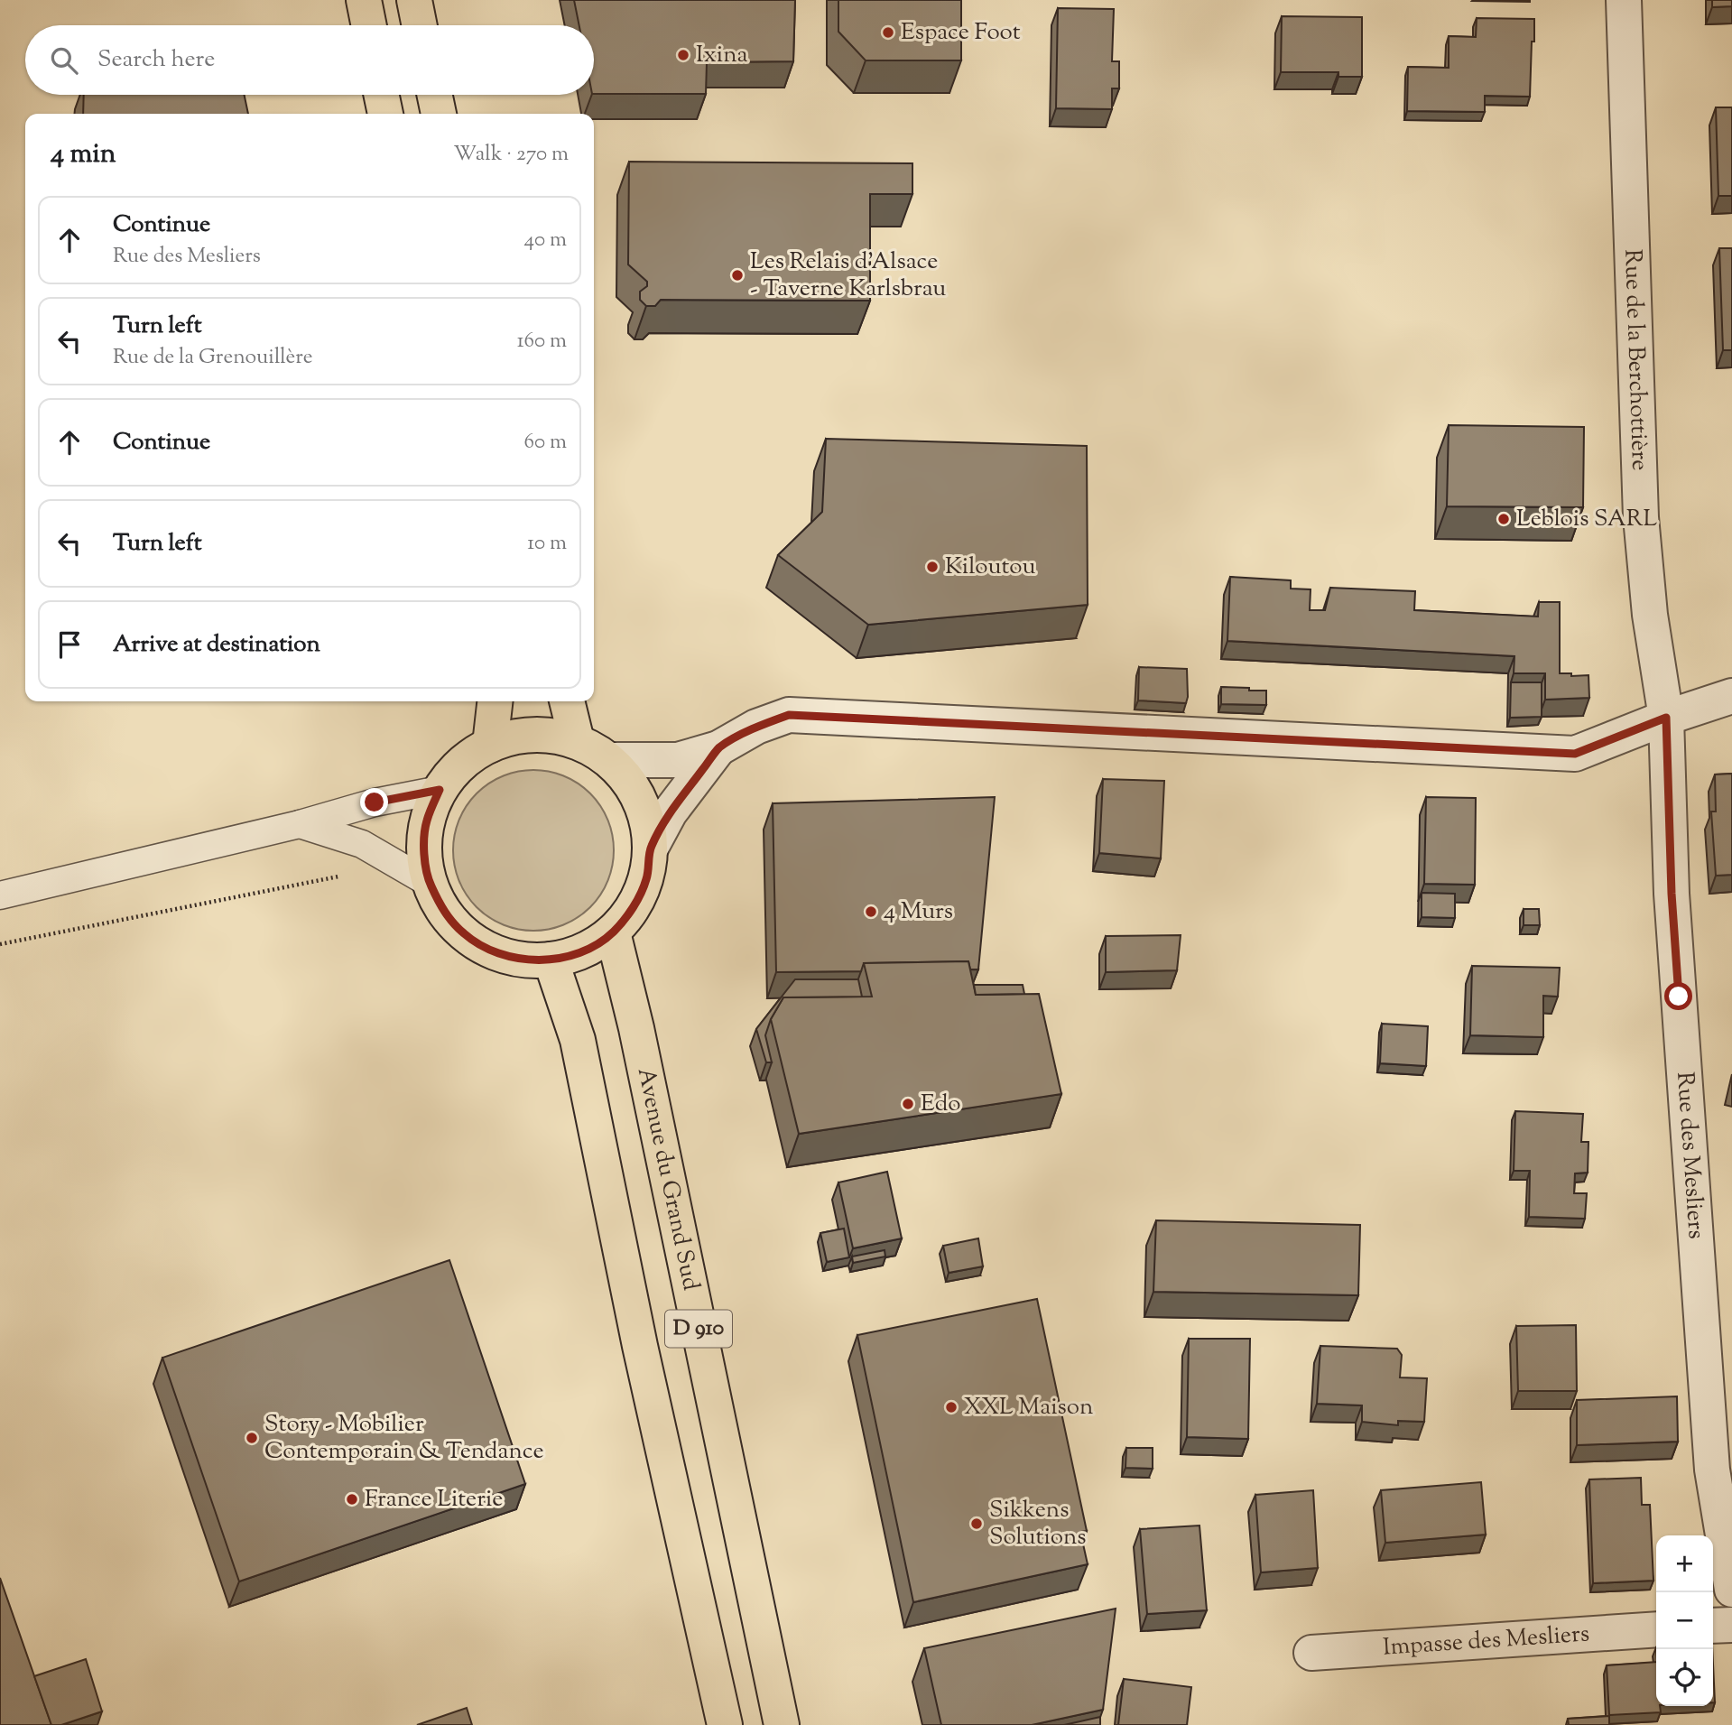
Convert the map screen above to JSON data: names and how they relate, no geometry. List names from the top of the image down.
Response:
{
  "streets": {
    "main road": ["Avenue du Grand Sud", "D 910"],
    "street": ["Rue de la Berchottière", "Rue des Mesliers", "Impasse des Mesliers"]
  },
  "crossings": [
    ["Rue de la Berchottière", "Rue des Mesliers"],
    ["Avenue du Grand Sud", "D 910"]
  ],
  "places": [
    "Espace Foot",
    "Ixina",
    "Les Relais d’Alsace - Taverne Karlsbrau",
    "Leblois SARL",
    "Kiloutou",
    "4 Murs",
    "Edo",
    "XXL Maison",
    "Story - Mobilier Contemporain & Tendance",
    "France Literie",
    "Sikkens Solutions"
  ],
  "page": {
    "search": "Search here",
    "heading": ["4 min", "Walk · 270 m"],
    "list": [
      ["Continue", "Rue des Mesliers", "40 m"],
      ["Turn left", "Rue de la Grenouillère", "160 m"],
      ["Continue", "60 m"],
      ["Turn left", "10 m"],
      "Arrive at destination"
    ],
    "map_buttons": ["+", "−"]
  }
}
